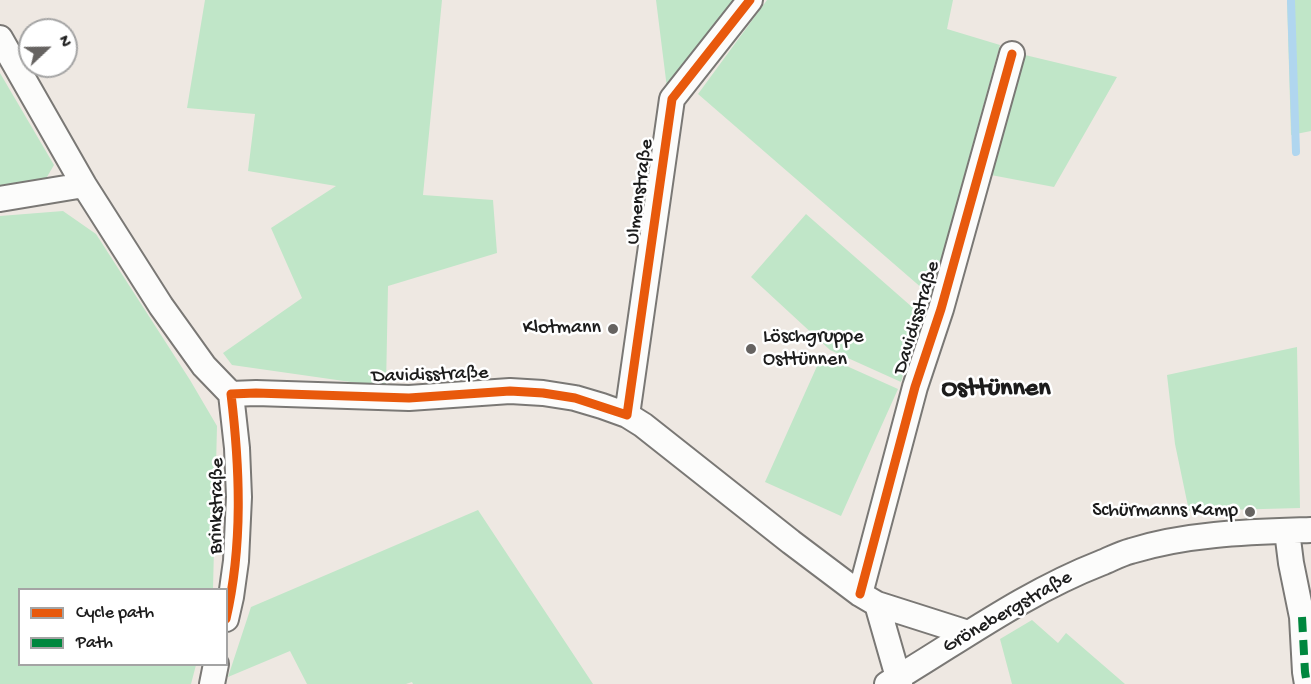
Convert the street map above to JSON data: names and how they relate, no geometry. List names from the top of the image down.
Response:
{
  "streets": {
    "street": [
      "Ulmenstraße",
      "Davidisstraße",
      "Brinkstraße",
      "Grönebergstraße"
    ]
  },
  "crossings": [
    ["Ulmenstraße", "Davidisstraße"],
    ["Davidisstraße", "Brinkstraße"],
    ["Davidisstraße", "Grönebergstraße"]
  ],
  "districts": ["Osttünnen"],
  "places": ["Klotmann", "Löschgruppe Osttünnen", "Schürmanns Kamp"],
  "legend": ["Cycle path", "Path"],
  "north": "right"
}
